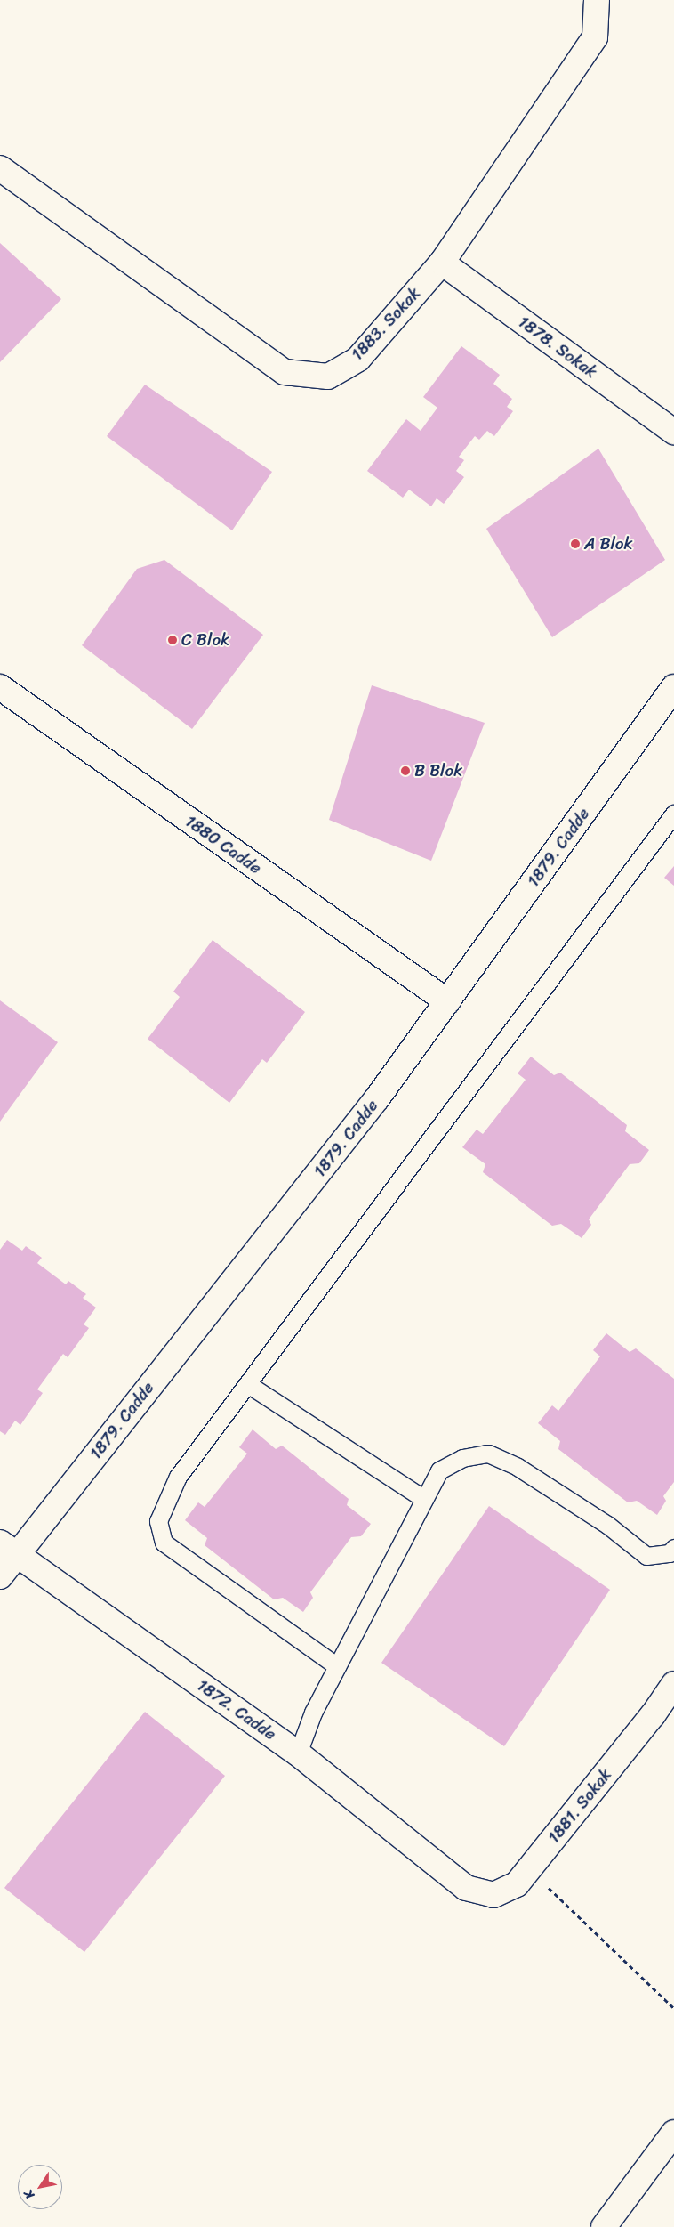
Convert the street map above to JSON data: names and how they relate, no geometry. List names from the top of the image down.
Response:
{
  "streets": {
    "street": [
      "1883. Sokak",
      "1878. Sokak",
      "1880 Cadde",
      "1879. Cadde",
      "1872. Cadde",
      "1881. Sokak"
    ]
  },
  "crossings": [
    ["1883. Sokak", "1878. Sokak"],
    ["1880 Cadde", "1879. Cadde"],
    ["1879. Cadde", "1872. Cadde"],
    ["1872. Cadde", "1881. Sokak"]
  ],
  "places": ["A Blok", "C Blok", "B Blok"],
  "north": "bottom left"
}
